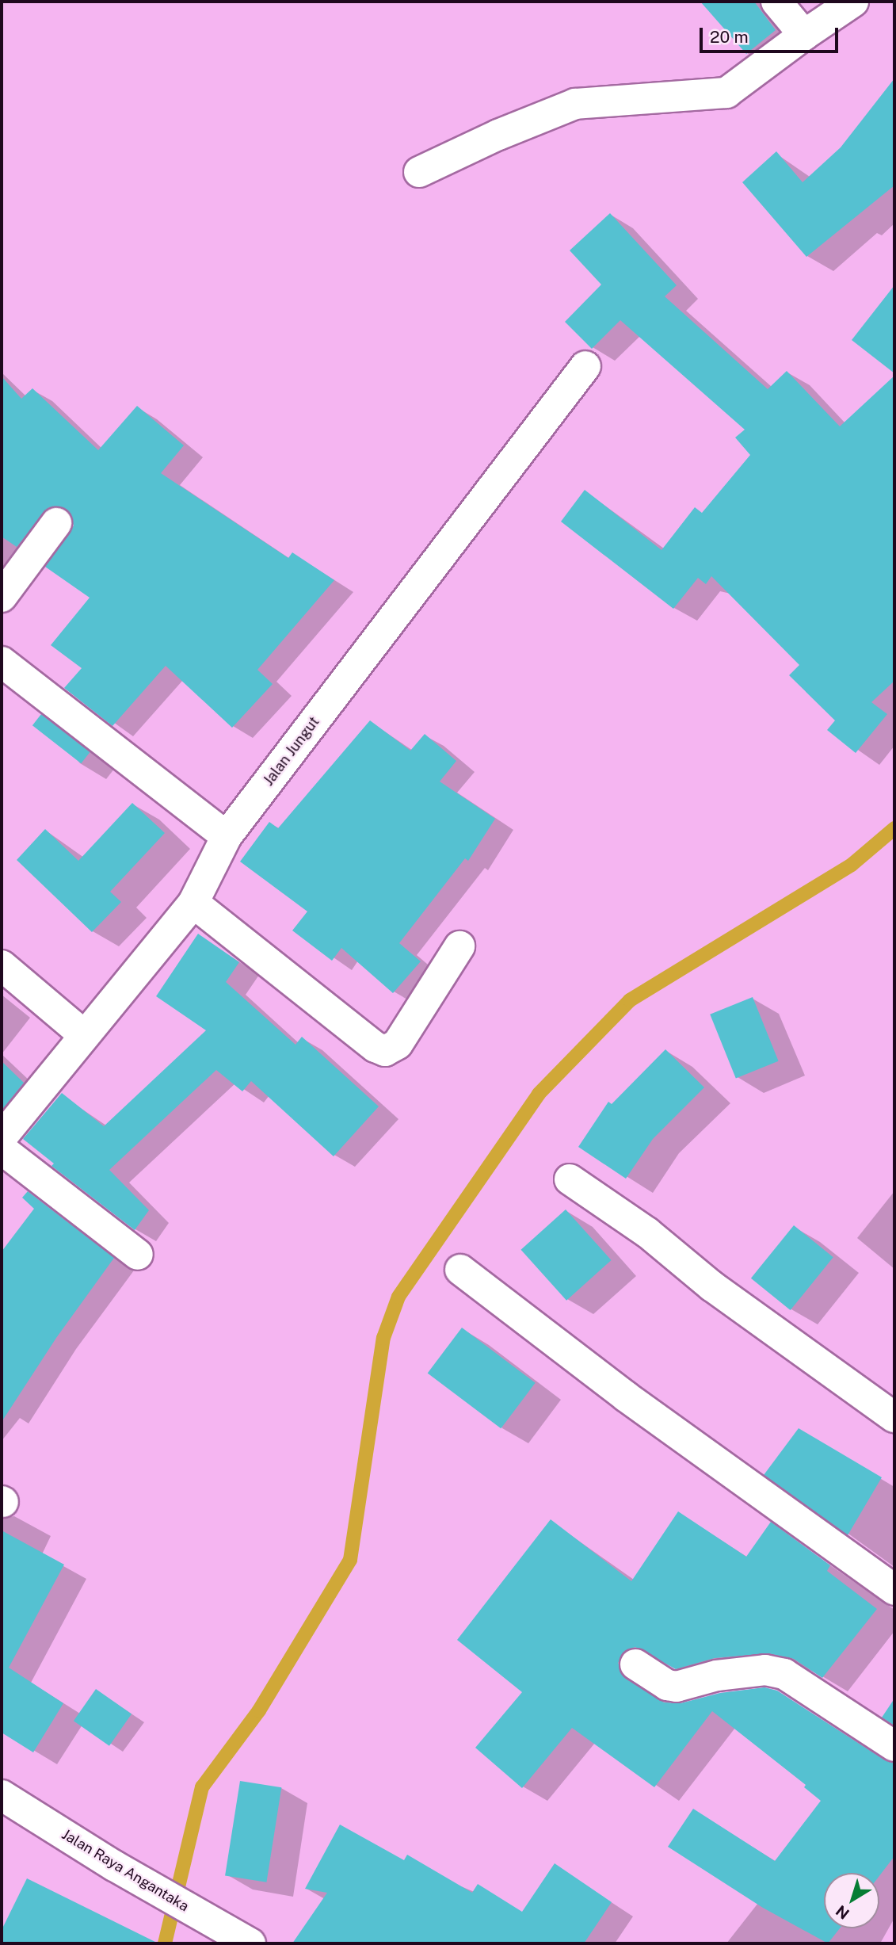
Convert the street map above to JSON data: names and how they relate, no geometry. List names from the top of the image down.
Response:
{
  "streets": {
    "street": ["Jalan Jungut", "Jalan Raya Angantaka"]
  },
  "scale_bar": "20 m",
  "north": "bottom left"
}
